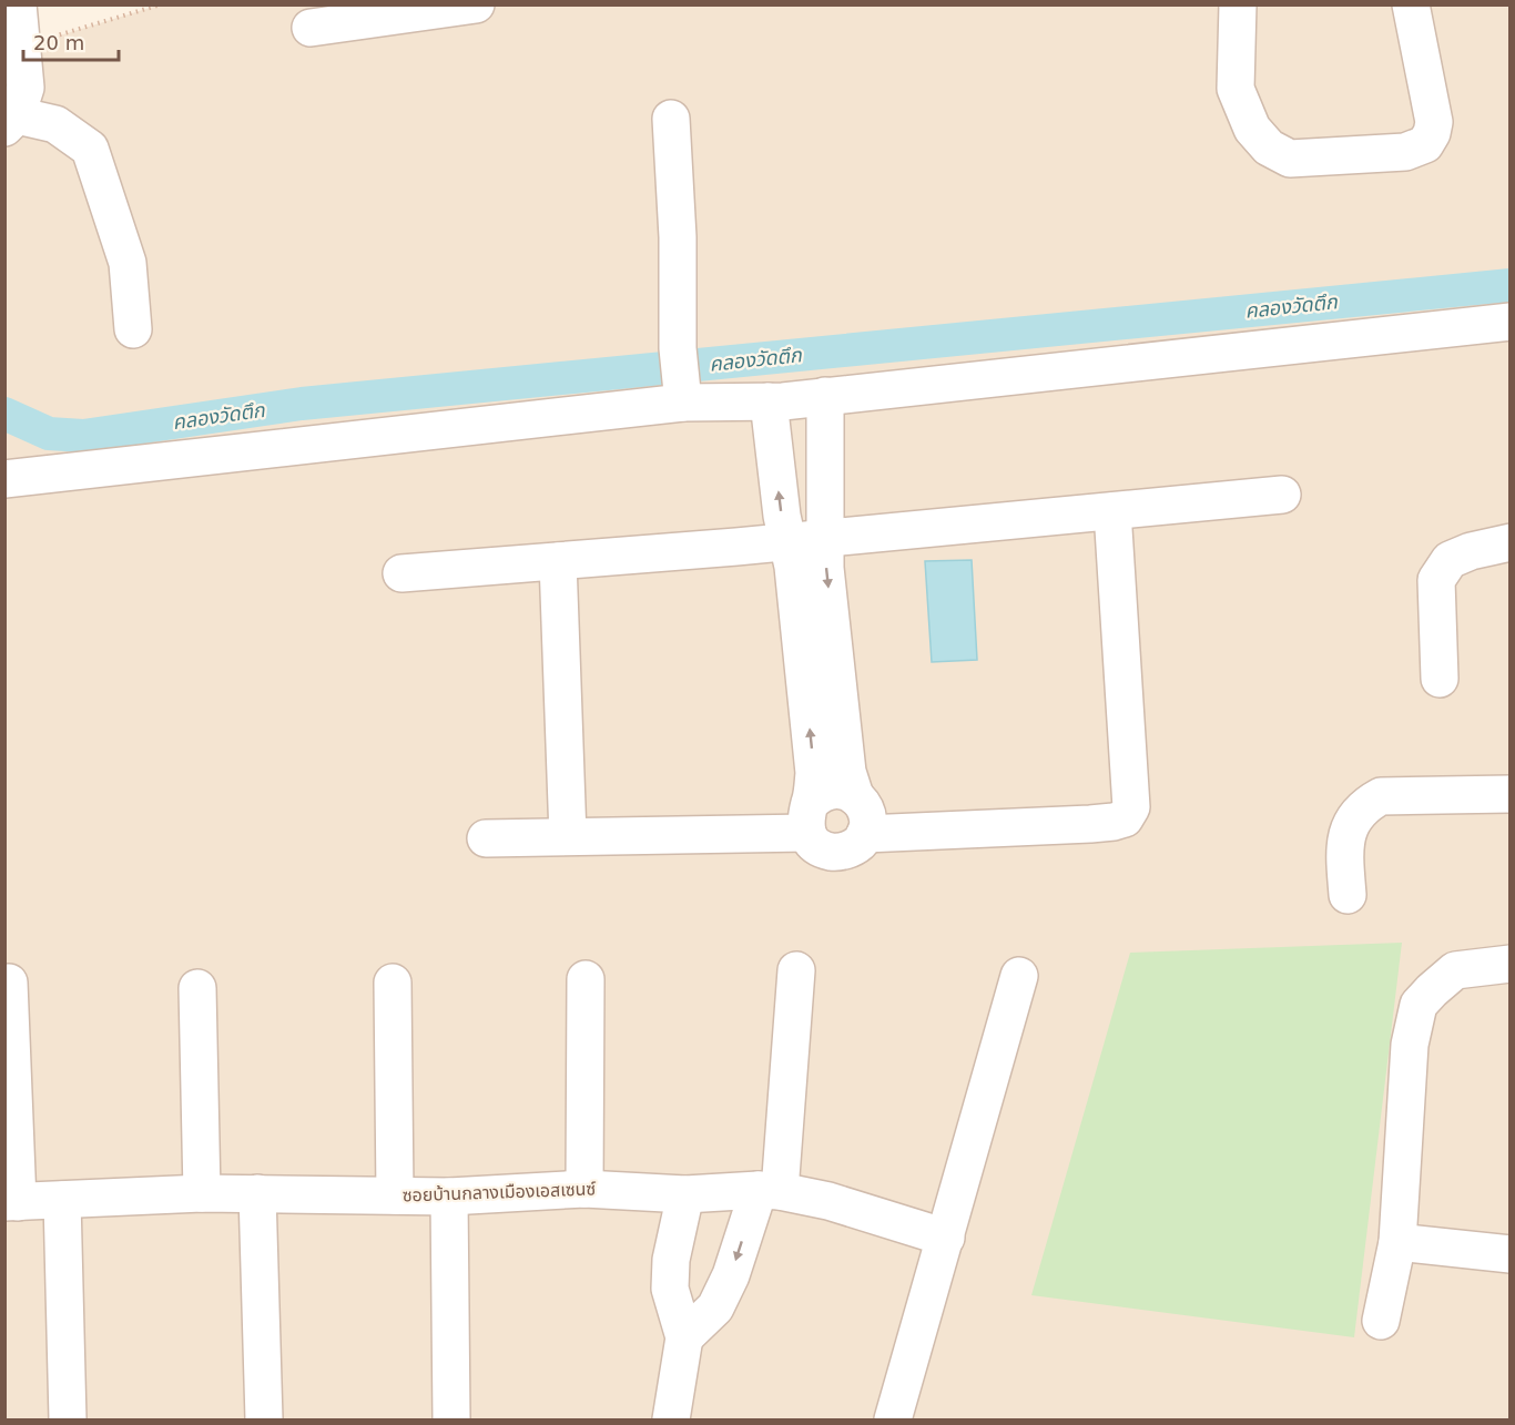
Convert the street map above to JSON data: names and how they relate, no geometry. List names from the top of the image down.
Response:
{
  "streets": {
    "street": ["ซอยบ้านกลางเมืองเอสเซนซ์"]
  },
  "water": ["คลองวัดตึก"],
  "scale_bar": "20 m"
}
